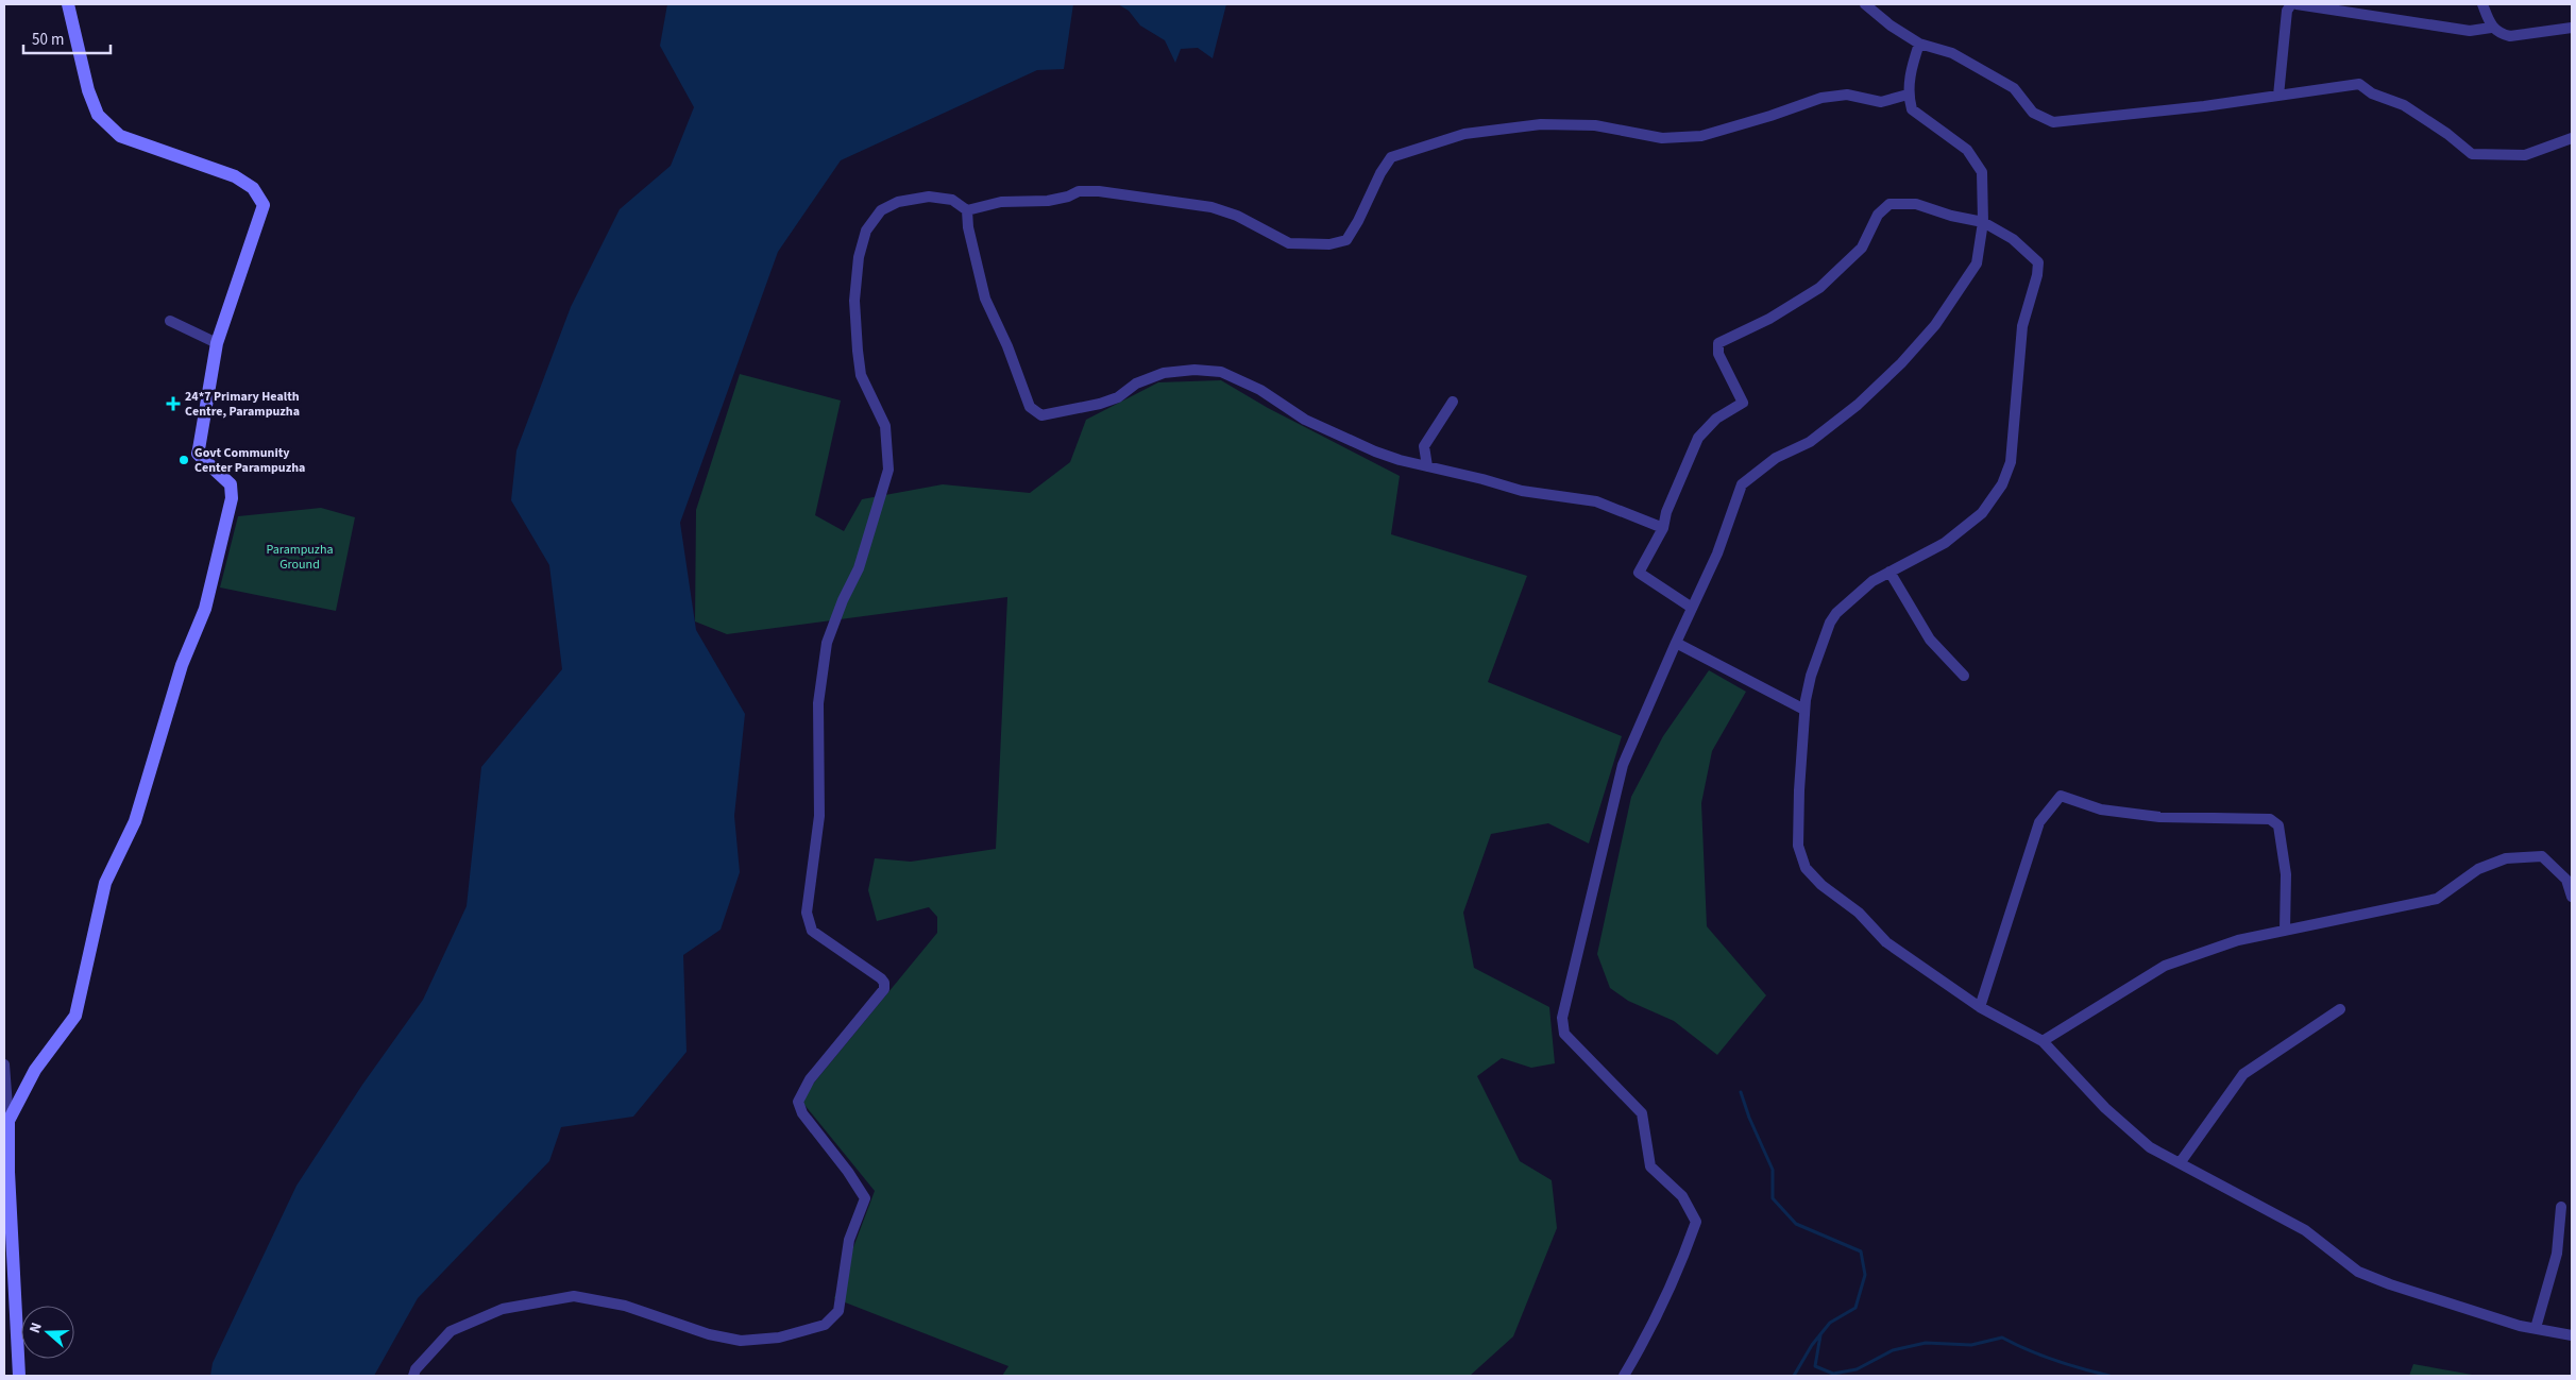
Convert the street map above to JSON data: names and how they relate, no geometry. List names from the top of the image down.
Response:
{
  "parks": ["Parampuzha Ground"],
  "places": {
    "health": ["24*7 Primary Health Centre, Parampuzha"],
    "other": ["Govt Community Center Parampuzha"]
  },
  "scale_bar": "50 m",
  "north": "left"
}
